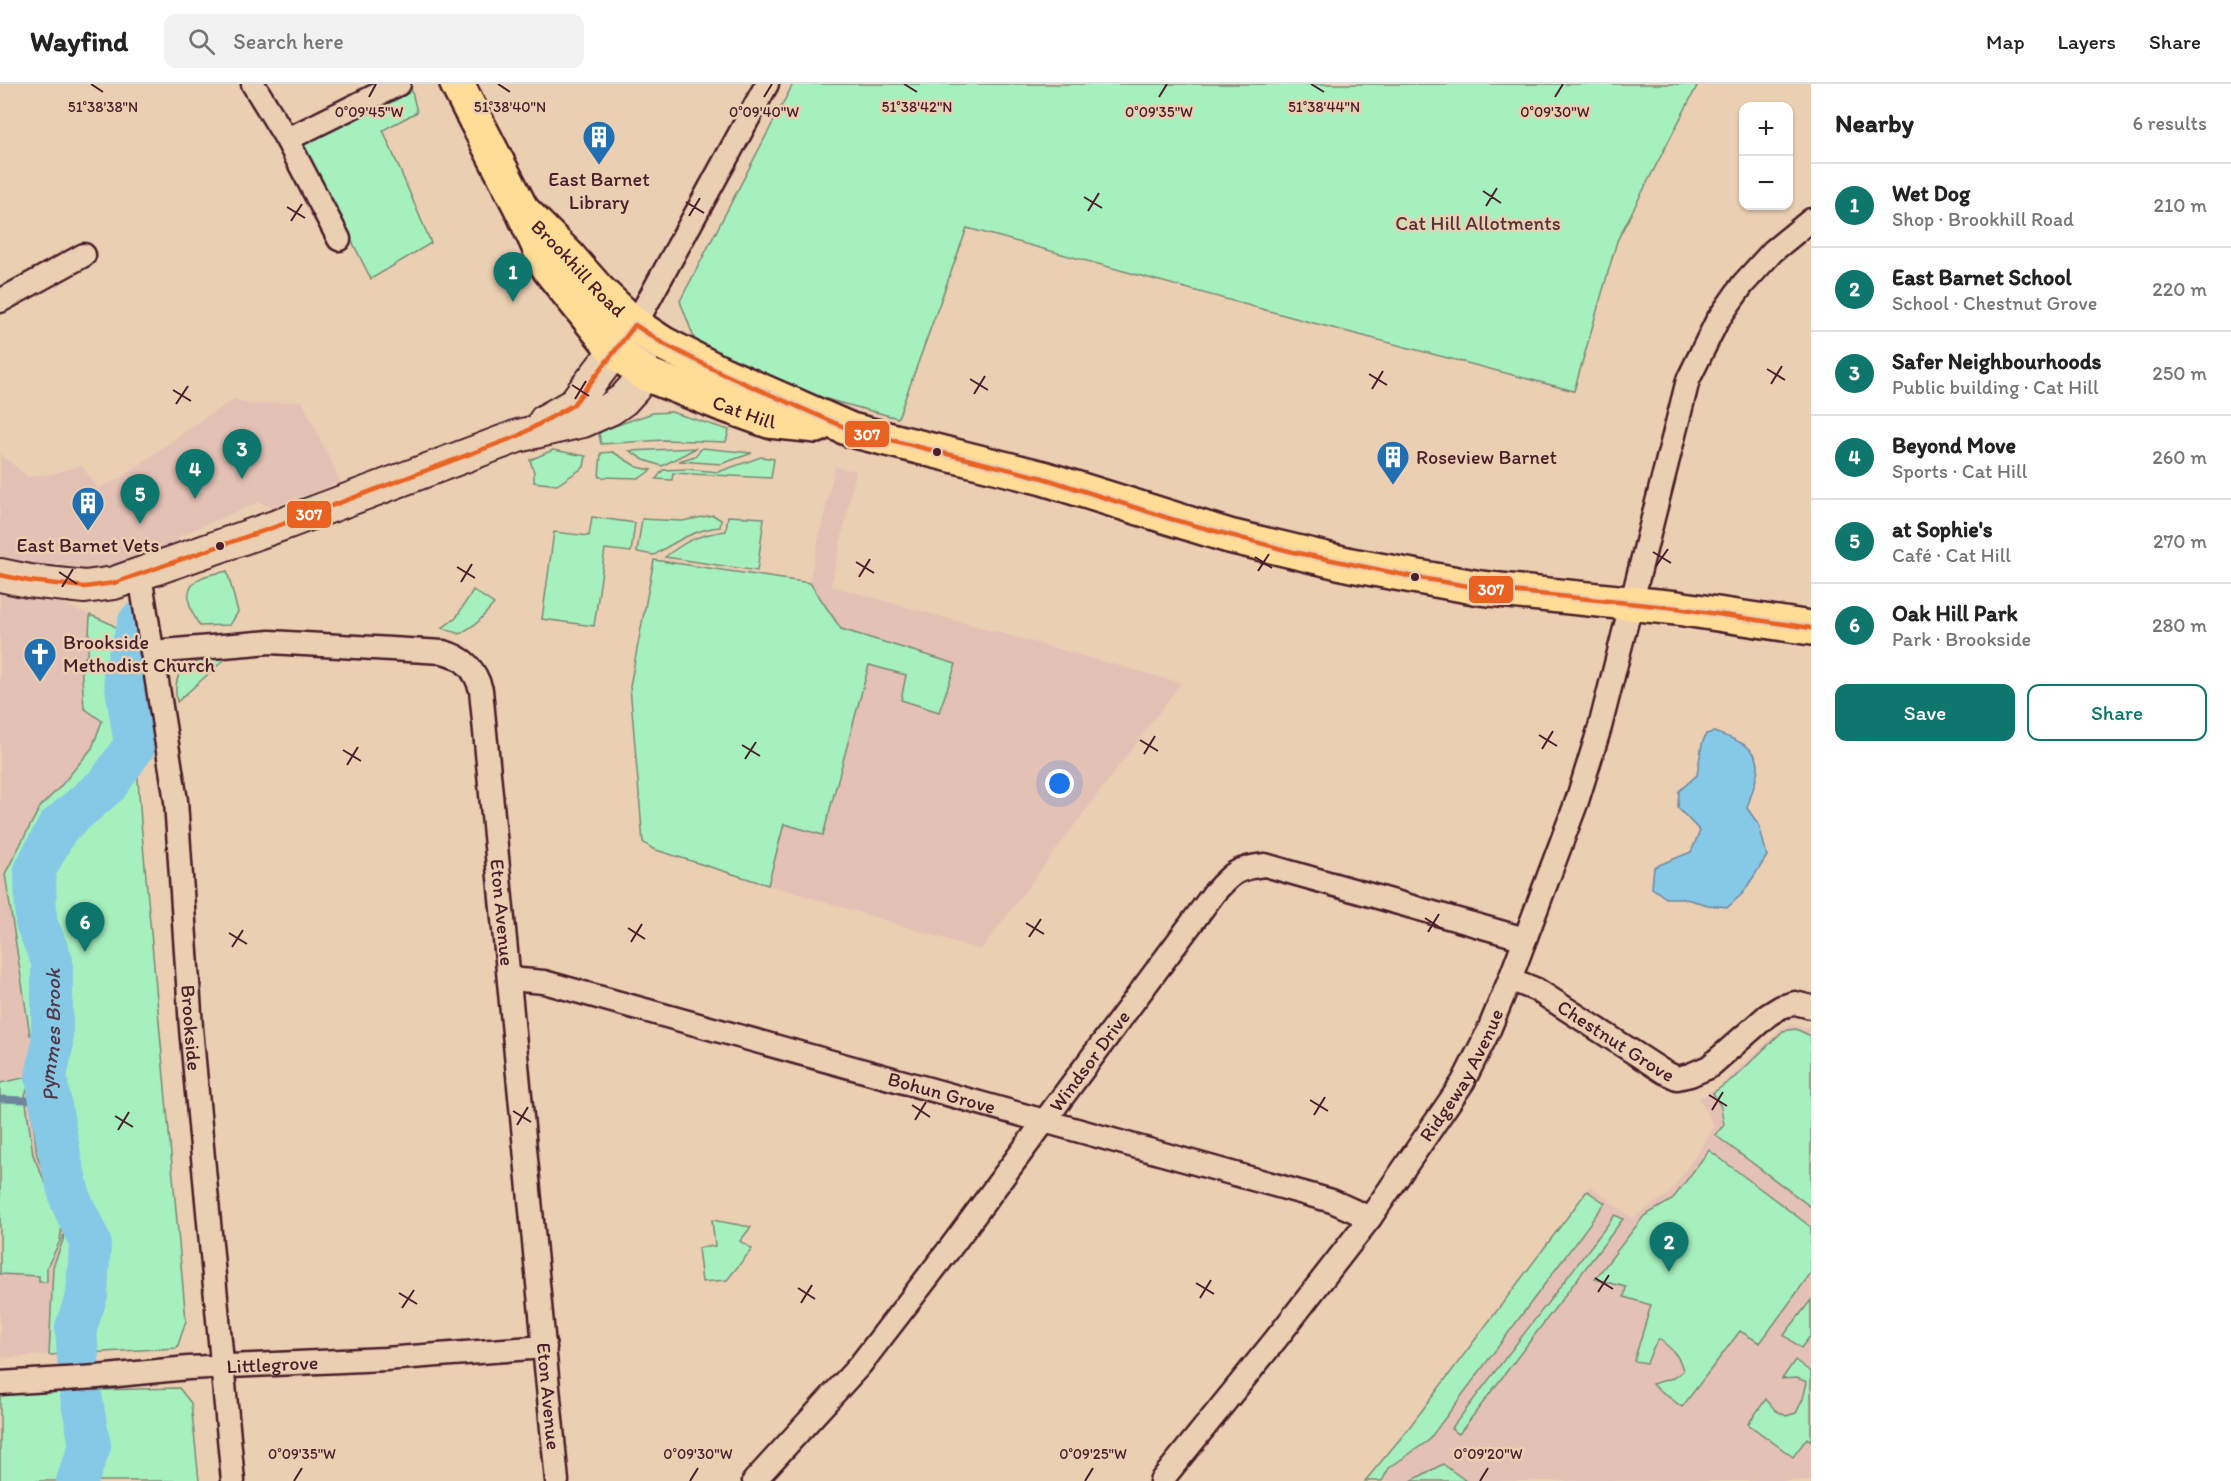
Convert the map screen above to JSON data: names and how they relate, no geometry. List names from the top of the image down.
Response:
{
  "streets": {
    "main road": ["Brookhill Road", "Cat Hill"],
    "street": [
      "Eton Avenue",
      "Brookside",
      "Chestnut Grove",
      "Windsor Drive",
      "Ridgeway Avenue",
      "Bohun Grove",
      "Littlegrove"
    ]
  },
  "crossings": [
    ["Brookhill Road", "Cat Hill"],
    ["Cat Hill", "Ridgeway Avenue"],
    ["Eton Avenue", "Brookside"],
    ["Eton Avenue", "Bohun Grove"],
    ["Eton Avenue", "Littlegrove"],
    ["Brookside", "Littlegrove"],
    ["Chestnut Grove", "Ridgeway Avenue"],
    ["Windsor Drive", "Ridgeway Avenue"],
    ["Windsor Drive", "Bohun Grove"],
    ["Ridgeway Avenue", "Bohun Grove"]
  ],
  "water": ["Pymmes Brook"],
  "parks": ["Cat Hill Allotments"],
  "places": {
    "building": ["East Barnet Library", "Roseview Barnet", "East Barnet Vets"],
    "church": ["Brookside Methodist Church"]
  },
  "lines": ["transit line 307"],
  "page": {
    "header": "Wayfind",
    "search": "Search here",
    "nav": ["Map", "Layers", "Share"],
    "heading": ["Nearby", "6 results"],
    "map_buttons": ["+", "−"],
    "list": [
      {
        "mark": "1",
        "name": "Wet Dog",
        "note": "Shop · Brookhill Road",
        "value": "210 m"
      },
      {
        "mark": "2",
        "name": "East Barnet School",
        "note": "School · Chestnut Grove",
        "value": "220 m"
      },
      {
        "mark": "3",
        "name": "Safer Neighbourhoods",
        "note": "Public building · Cat Hill",
        "value": "250 m"
      },
      {
        "mark": "4",
        "name": "Beyond Move",
        "note": "Sports · Cat Hill",
        "value": "260 m"
      },
      {
        "mark": "5",
        "name": "at Sophie's",
        "note": "Café · Cat Hill",
        "value": "270 m"
      },
      {
        "mark": "6",
        "name": "Oak Hill Park",
        "note": "Park · Brookside",
        "value": "280 m"
      }
    ],
    "pins": [
      "1",
      "3",
      "4",
      "5",
      "6",
      "2"
    ],
    "buttons": ["Save", "Share"]
  },
  "coordinates": [
    "51°38'38\"N",
    "51°38'40\"N",
    "51°38'42\"N",
    "51°38'44\"N",
    "0°09'45\"W",
    "0°09'40\"W",
    "0°09'35\"W",
    "0°09'30\"W",
    "0°09'25\"W",
    "0°09'20\"W"
  ]
}
